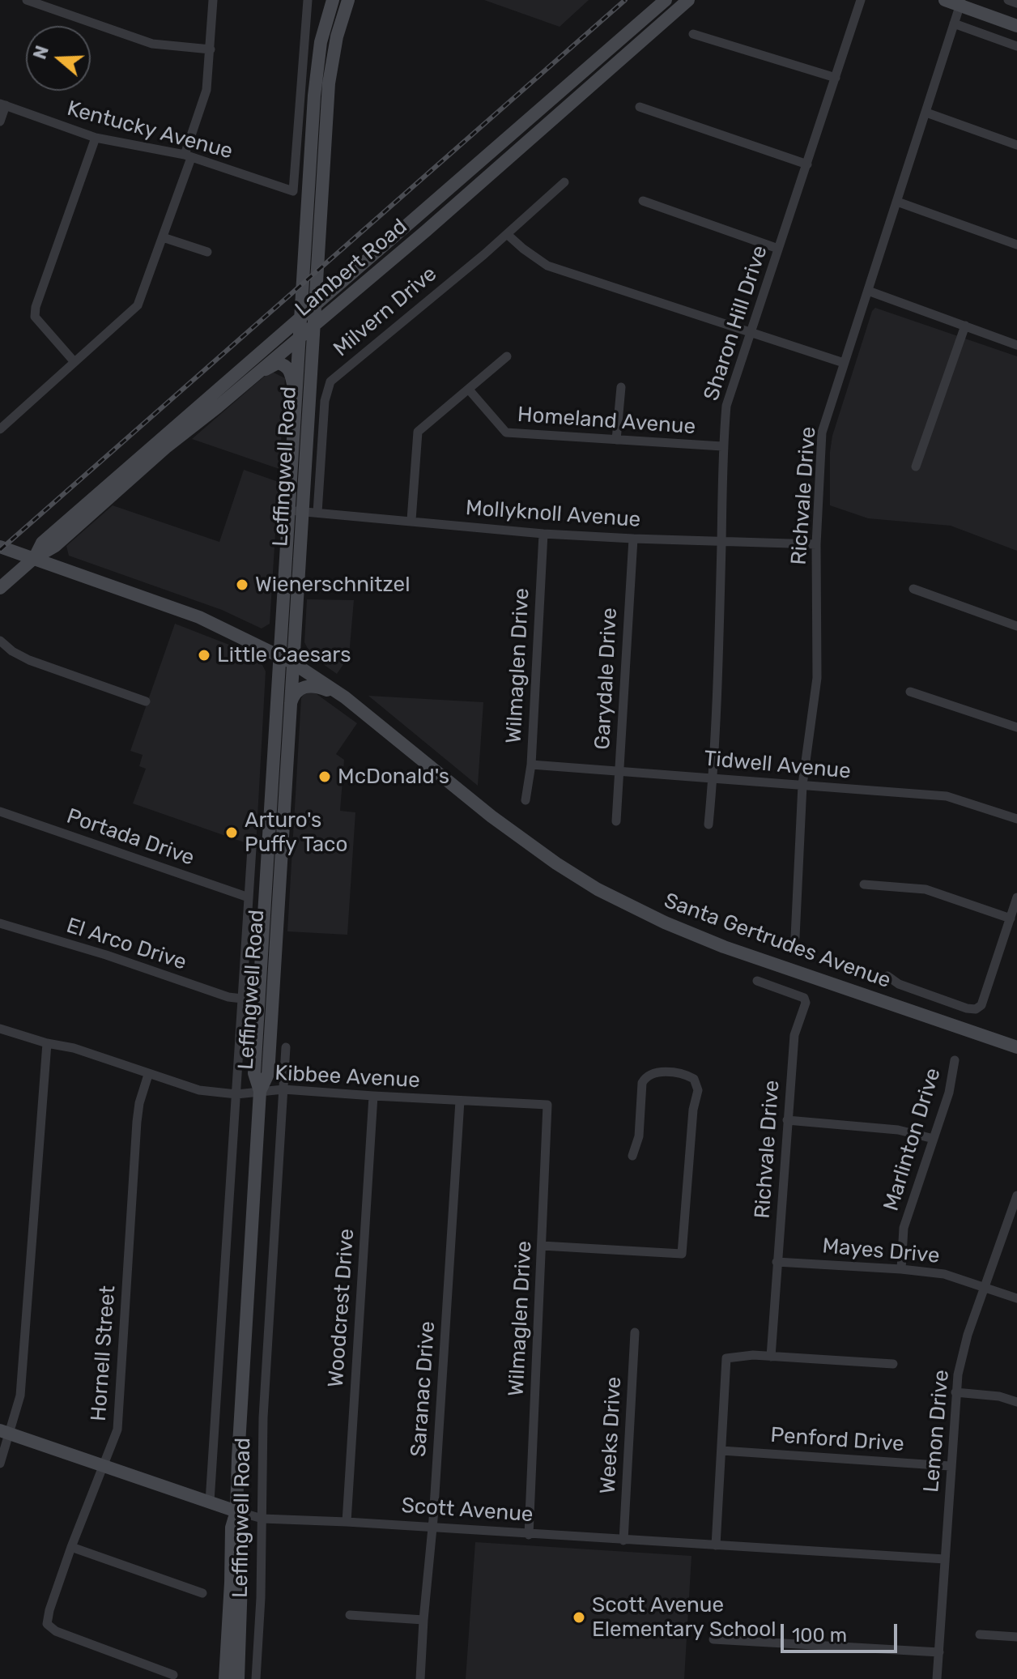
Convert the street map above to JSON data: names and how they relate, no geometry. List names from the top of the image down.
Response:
{
  "streets": {
    "main road": [
      "Lambert Road",
      "Leffingwell Road",
      "Santa Gertrudes Avenue",
      "Scott Avenue"
    ],
    "street": [
      "Kentucky Avenue",
      "Milvern Drive",
      "Sharon Hill Drive",
      "Homeland Avenue",
      "Richvale Drive",
      "Mollyknoll Avenue",
      "Wilmaglen Drive",
      "Garydale Drive",
      "Tidwell Avenue",
      "Portada Drive",
      "El Arco Drive",
      "Kibbee Avenue",
      "Marlinton Drive",
      "Mayes Drive",
      "Woodcrest Drive",
      "Hornell Street",
      "Saranac Drive",
      "Lemon Drive",
      "Weeks Drive",
      "Penford Drive"
    ]
  },
  "crossings": [
    ["Lambert Road", "Leffingwell Road"],
    ["Lambert Road", "Santa Gertrudes Avenue"],
    ["Milvern Drive", "Mollyknoll Avenue"],
    ["Sharon Hill Drive", "Homeland Avenue"],
    ["Sharon Hill Drive", "Mollyknoll Avenue"],
    ["Sharon Hill Drive", "Tidwell Avenue"],
    ["Leffingwell Road", "Mollyknoll Avenue"],
    ["Leffingwell Road", "Portada Drive"],
    ["Leffingwell Road", "Santa Gertrudes Avenue"],
    ["Leffingwell Road", "El Arco Drive"],
    ["Leffingwell Road", "Kibbee Avenue"],
    ["Leffingwell Road", "Scott Avenue"],
    ["Richvale Drive", "Mollyknoll Avenue"],
    ["Richvale Drive", "Tidwell Avenue"],
    ["Richvale Drive", "Mayes Drive"],
    ["Mollyknoll Avenue", "Wilmaglen Drive"],
    ["Mollyknoll Avenue", "Garydale Drive"],
    ["Wilmaglen Drive", "Tidwell Avenue"],
    ["Wilmaglen Drive", "Kibbee Avenue"],
    ["Wilmaglen Drive", "Scott Avenue"],
    ["Garydale Drive", "Tidwell Avenue"],
    ["Kibbee Avenue", "Woodcrest Drive"],
    ["Kibbee Avenue", "Hornell Street"],
    ["Kibbee Avenue", "Saranac Drive"],
    ["Marlinton Drive", "Mayes Drive"],
    ["Mayes Drive", "Lemon Drive"],
    ["Woodcrest Drive", "Scott Avenue"],
    ["Hornell Street", "Scott Avenue"],
    ["Saranac Drive", "Scott Avenue"],
    ["Lemon Drive", "Penford Drive"],
    ["Lemon Drive", "Scott Avenue"],
    ["Weeks Drive", "Scott Avenue"]
  ],
  "places": [
    "Wienerschnitzel",
    "Little Caesars",
    "McDonald's",
    "Arturo's Puffy Taco",
    "Scott Avenue Elementary School"
  ],
  "scale_bar": "100 m",
  "north": "left"
}
